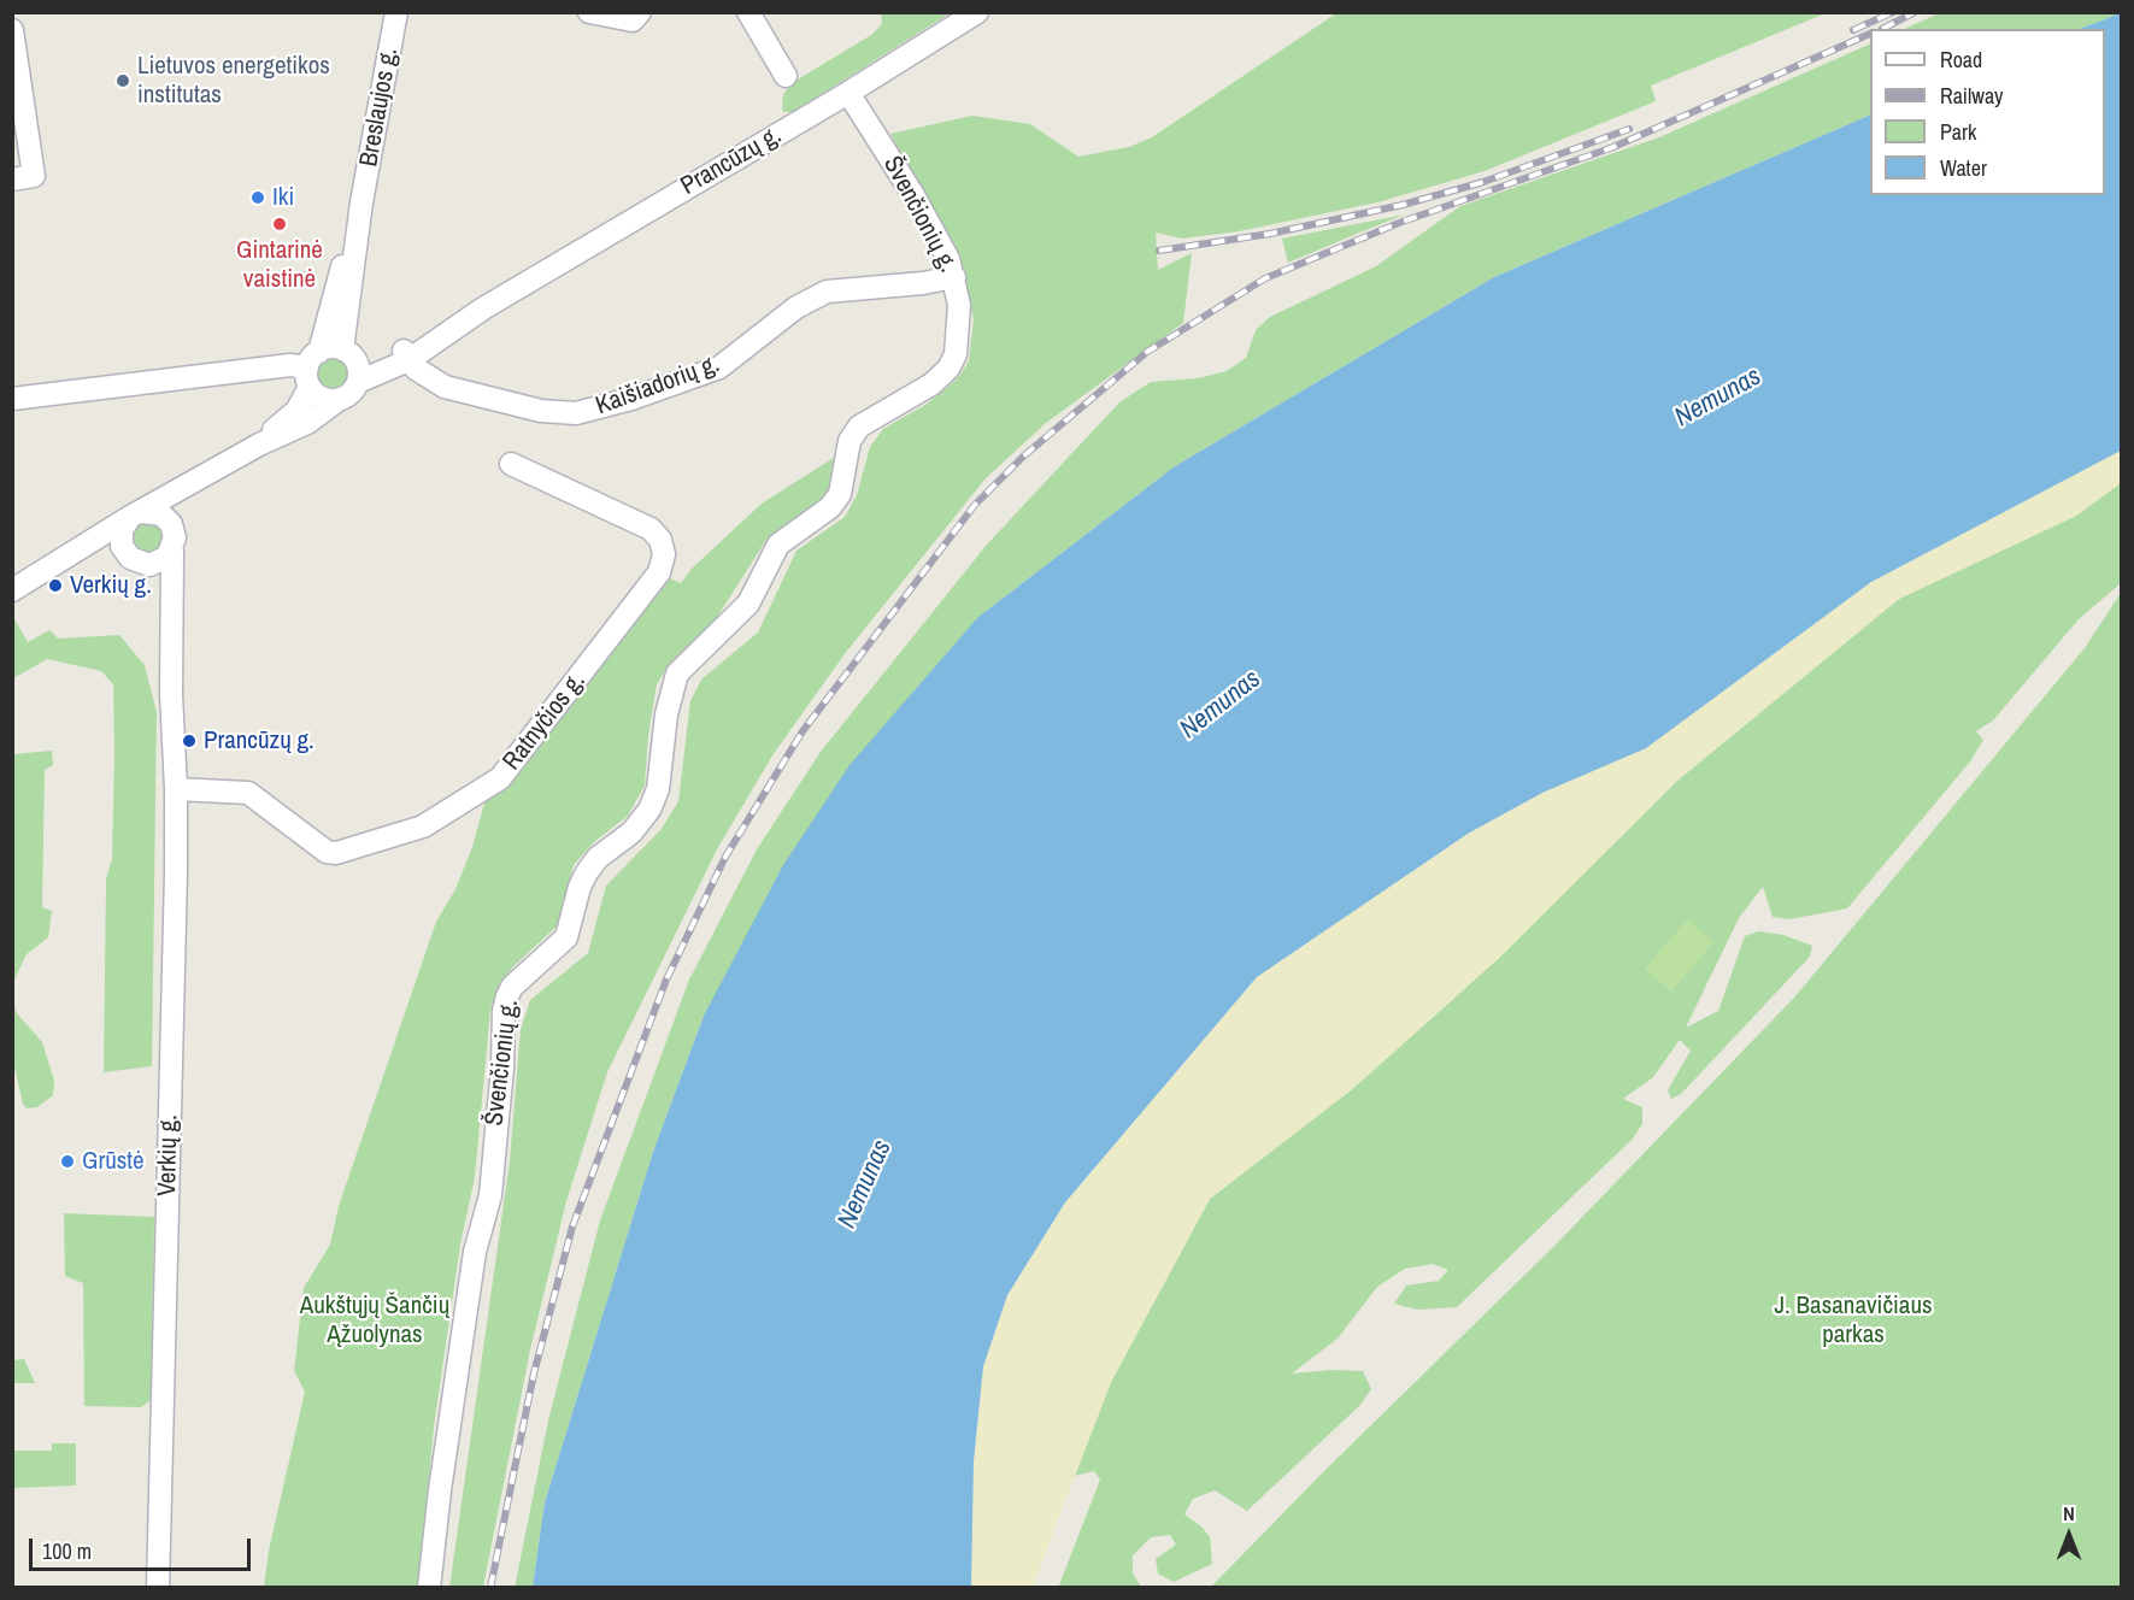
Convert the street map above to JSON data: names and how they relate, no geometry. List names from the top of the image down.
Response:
{
  "streets": {
    "street": [
      "Breslaujos g.",
      "Prancūzų g.",
      "Švenčionių g.",
      "Kaišiadorių g.",
      "Ratnyčios g.",
      "Verkių g."
    ]
  },
  "crossings": [
    ["Breslaujos g.", "Prancūzų g."],
    ["Prancūzų g.", "Švenčionių g."],
    ["Prancūzų g.", "Kaišiadorių g."],
    ["Švenčionių g.", "Kaišiadorių g."],
    ["Ratnyčios g.", "Verkių g."]
  ],
  "water": ["Nemunas"],
  "parks": ["Aukštųjų Šančių Ąžuolynas", "J. Basanavičiaus parkas"],
  "places": [
    "Lietuvos energetikos institutas",
    "Iki",
    "Gintarinė vaistinė",
    "Verkių g.",
    "Prancūzų g.",
    "Grūstė"
  ],
  "legend": [
    "Road",
    "Railway",
    "Park",
    "Water"
  ],
  "scale_bar": "100 m",
  "north": "top"
}
